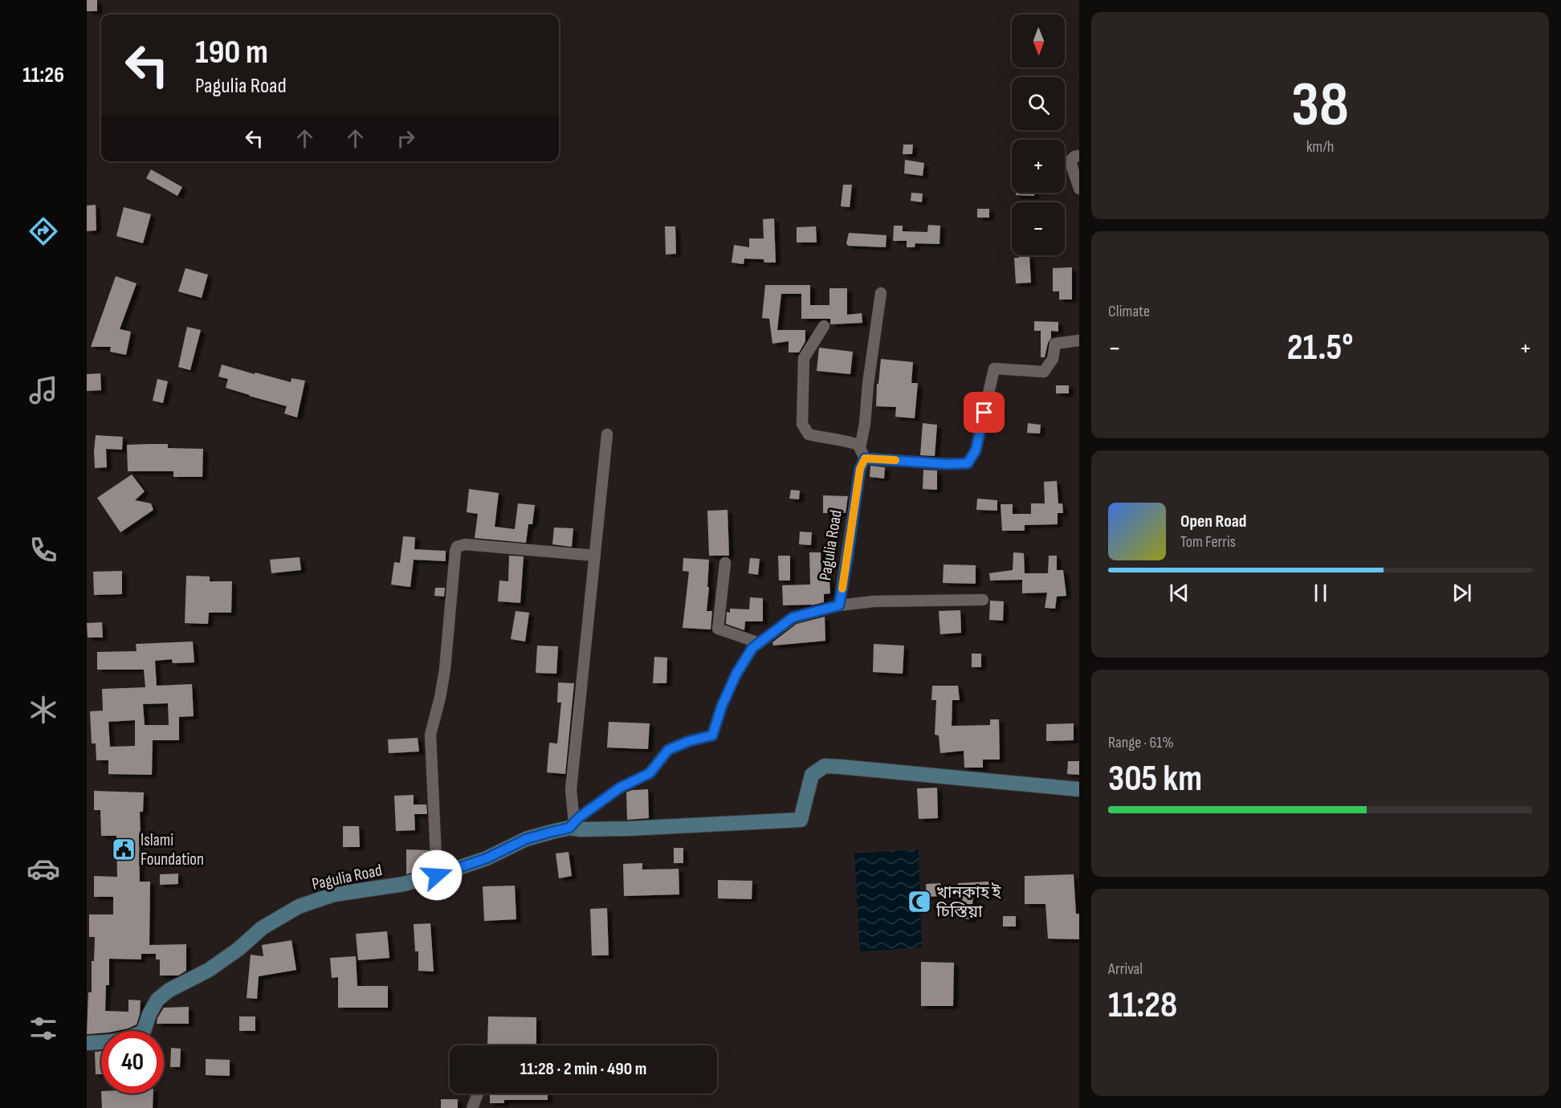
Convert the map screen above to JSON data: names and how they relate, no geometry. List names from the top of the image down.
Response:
{
  "streets": {
    "street": ["Pagulia Road"]
  },
  "places": {
    "public building": ["Islami Foundation"],
    "mosque": ["খানকাহ ই চিস্তিয়া"]
  },
  "north": "bottom",
  "page": {
    "tabs": "11:26",
    "tile": [
      ["38", "km/h"],
      "Climate",
      ["Range · 61%", "305 km"],
      ["Arrival", "11:28"]
    ],
    "map_buttons": ["+", "−"],
    "turn": ["190 m", "Pagulia Road"],
    "heat": ["−", "21.5°", "+"],
    "song": ["Open Road", "Tom Ferris"],
    "limit": "40",
    "trip": "11:28 · 2 min · 490 m"
  }
}
